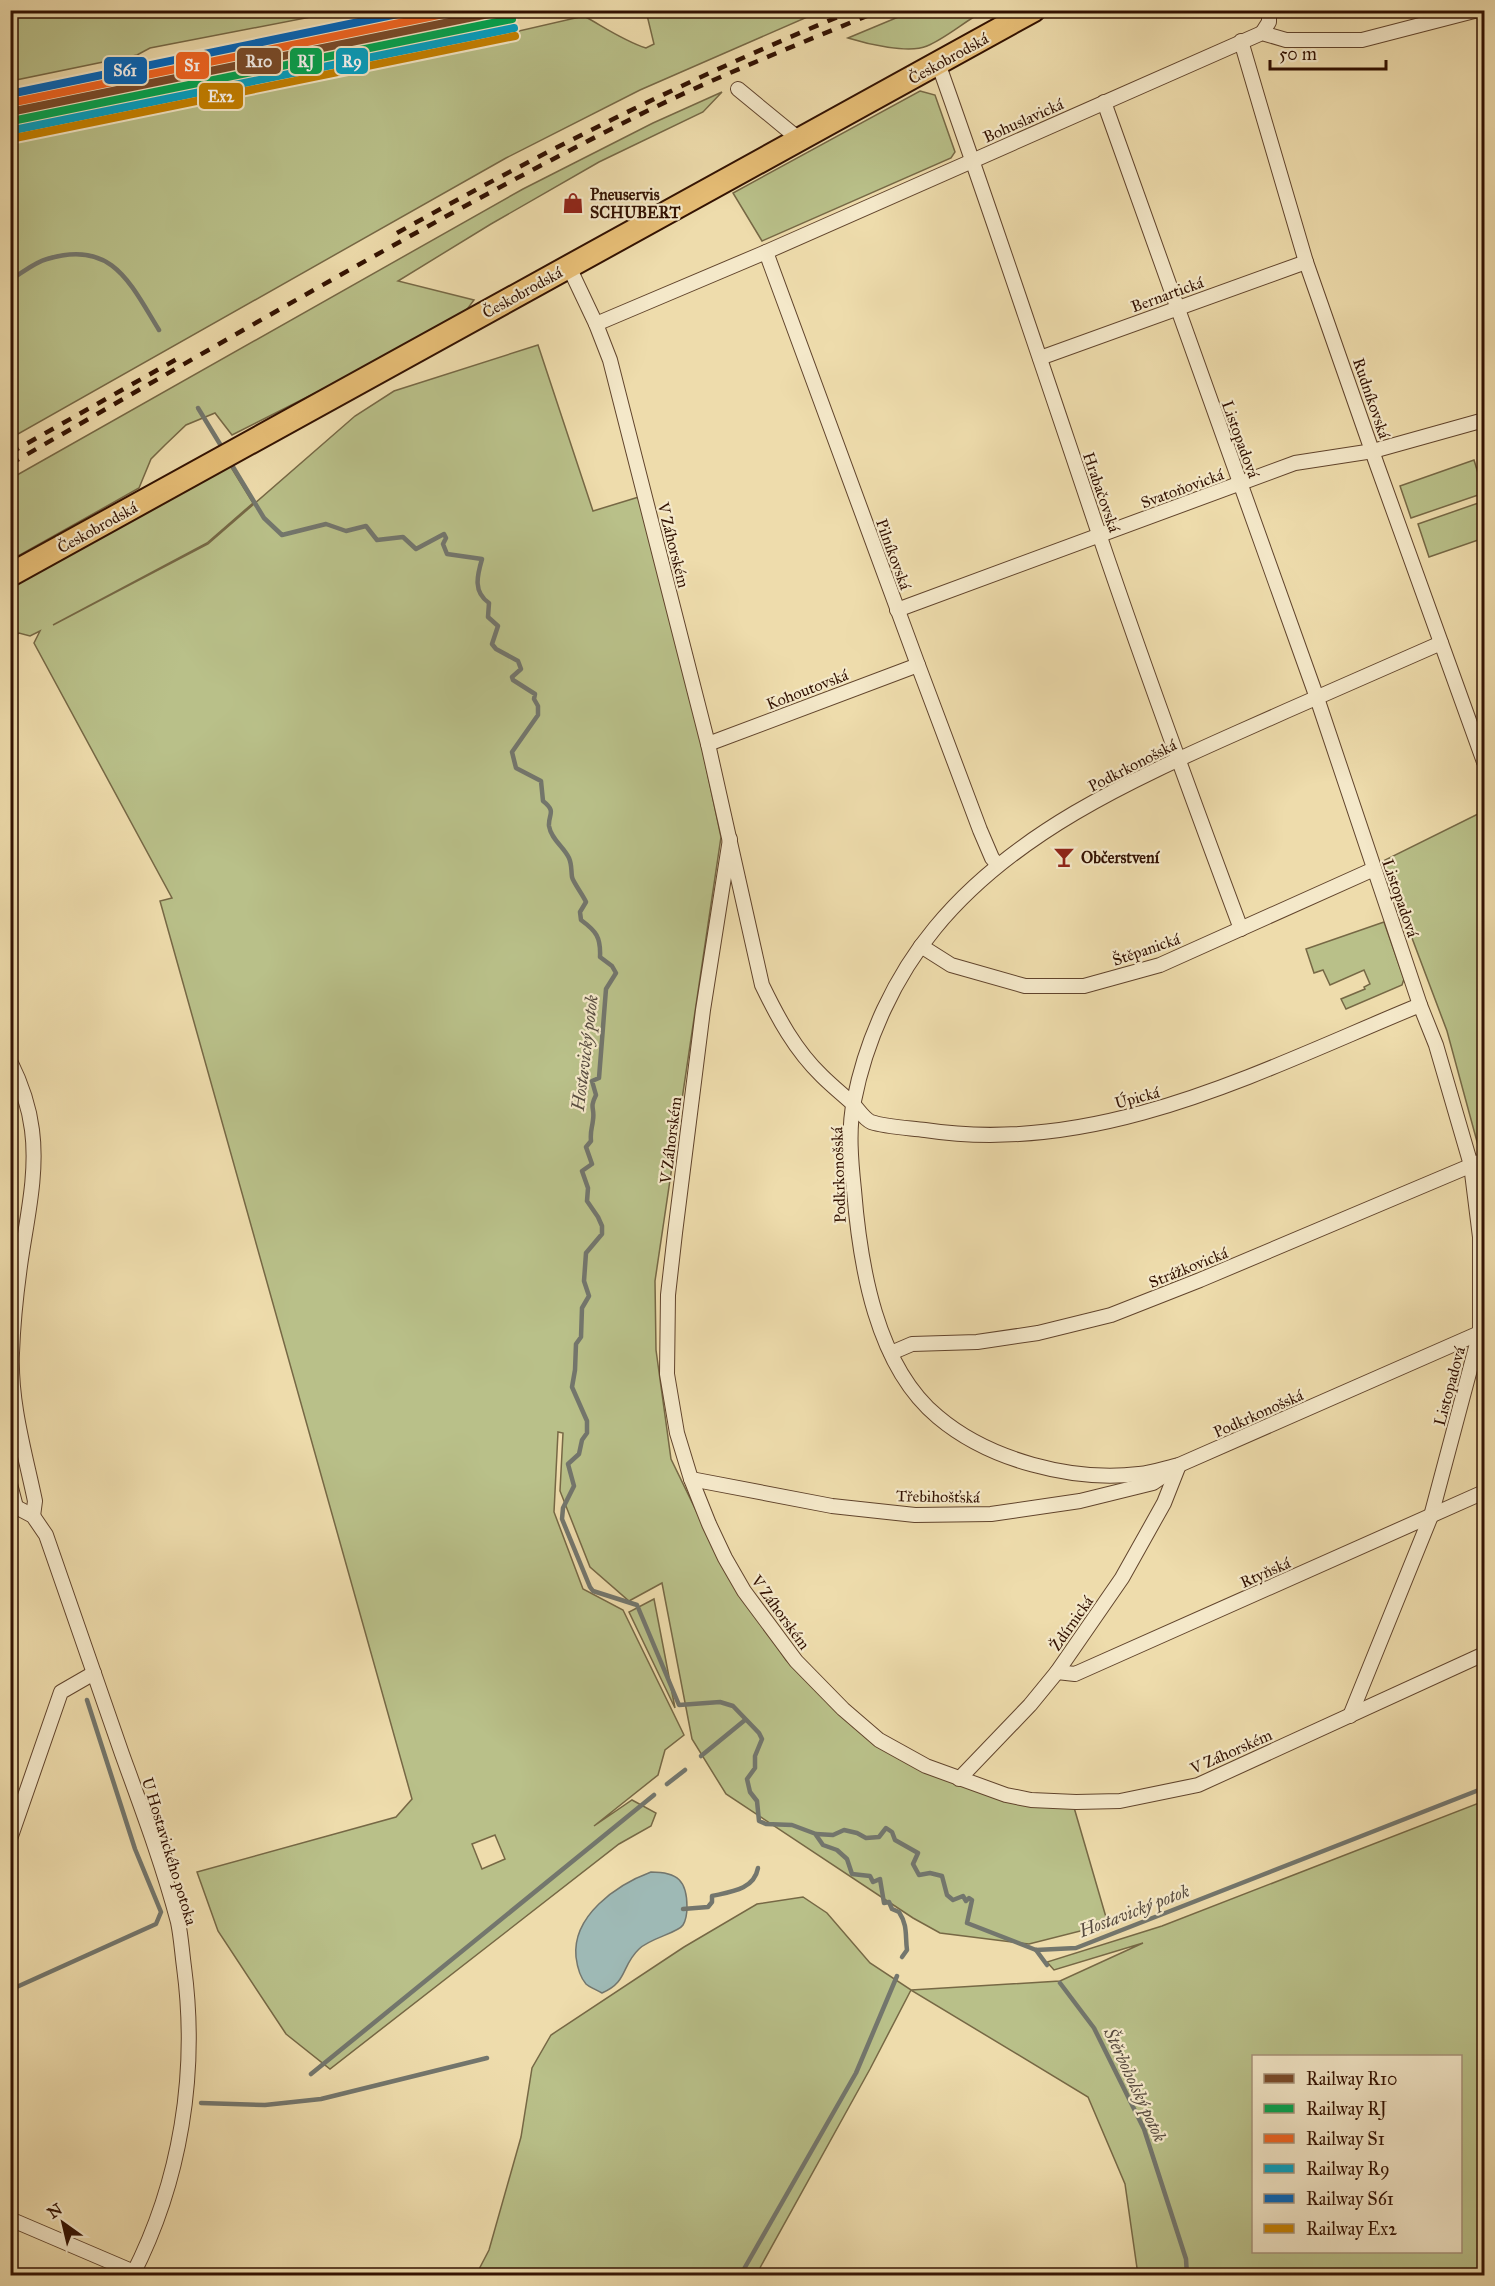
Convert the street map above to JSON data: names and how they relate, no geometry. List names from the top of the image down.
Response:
{
  "streets": {
    "main road": ["Českobrodská"],
    "street": [
      "Bohuslavická",
      "Bernartická",
      "Rudníkovská",
      "Listopadová",
      "Svatoňovická",
      "Hrabačovská",
      "V Záhorském",
      "Pilníkovská",
      "Kohoutovská",
      "Podkrkonošská",
      "Štěpanická",
      "Úpická",
      "Strážkovická",
      "Třebihošťská",
      "Rtyňská",
      "Ždírnická",
      "U Hostavického potoka"
    ]
  },
  "crossings": [
    ["Českobrodská", "Hrabačovská"],
    ["Českobrodská", "V Záhorském"],
    ["Bohuslavická", "Rudníkovská"],
    ["Bohuslavická", "Listopadová"],
    ["Bohuslavická", "Hrabačovská"],
    ["Bohuslavická", "V Záhorském"],
    ["Bohuslavická", "Pilníkovská"],
    ["Bernartická", "Rudníkovská"],
    ["Bernartická", "Listopadová"],
    ["Bernartická", "Hrabačovská"],
    ["Rudníkovská", "Svatoňovická"],
    ["Rudníkovská", "Podkrkonošská"],
    ["Listopadová", "Svatoňovická"],
    ["Listopadová", "V Záhorském"],
    ["Listopadová", "Podkrkonošská"],
    ["Listopadová", "Štěpanická"],
    ["Listopadová", "Úpická"],
    ["Listopadová", "Strážkovická"],
    ["Listopadová", "Rtyňská"],
    ["Svatoňovická", "Hrabačovská"],
    ["Svatoňovická", "Pilníkovská"],
    ["Hrabačovská", "Podkrkonošská"],
    ["Hrabačovská", "Štěpanická"],
    ["V Záhorském", "Kohoutovská"],
    ["V Záhorském", "Podkrkonošská"],
    ["V Záhorském", "Úpická"],
    ["V Záhorském", "Třebihošťská"],
    ["V Záhorském", "Ždírnická"],
    ["Pilníkovská", "Kohoutovská"],
    ["Pilníkovská", "Podkrkonošská"],
    ["Podkrkonošská", "Štěpanická"],
    ["Podkrkonošská", "Úpická"],
    ["Podkrkonošská", "Strážkovická"],
    ["Podkrkonošská", "Třebihošťská"],
    ["Podkrkonošská", "Ždírnická"],
    ["Třebihošťská", "Ždírnická"],
    ["Rtyňská", "Ždírnická"]
  ],
  "water": ["Hostavický potok", "Štěrboholský potok"],
  "places": {
    "shop": ["Pneuservis SCHUBERT"],
    "bar": ["Občerstvení"]
  },
  "lines": [
    "rail line R10",
    "rail line S1",
    "rail line S61",
    "rail line RJ",
    "rail line R9",
    "rail line Ex2"
  ],
  "legend": [
    "Railway R10",
    "Railway RJ",
    "Railway S1",
    "Railway R9",
    "Railway S61",
    "Railway Ex2"
  ],
  "scale_bar": "50 m",
  "north": "top left"
}
